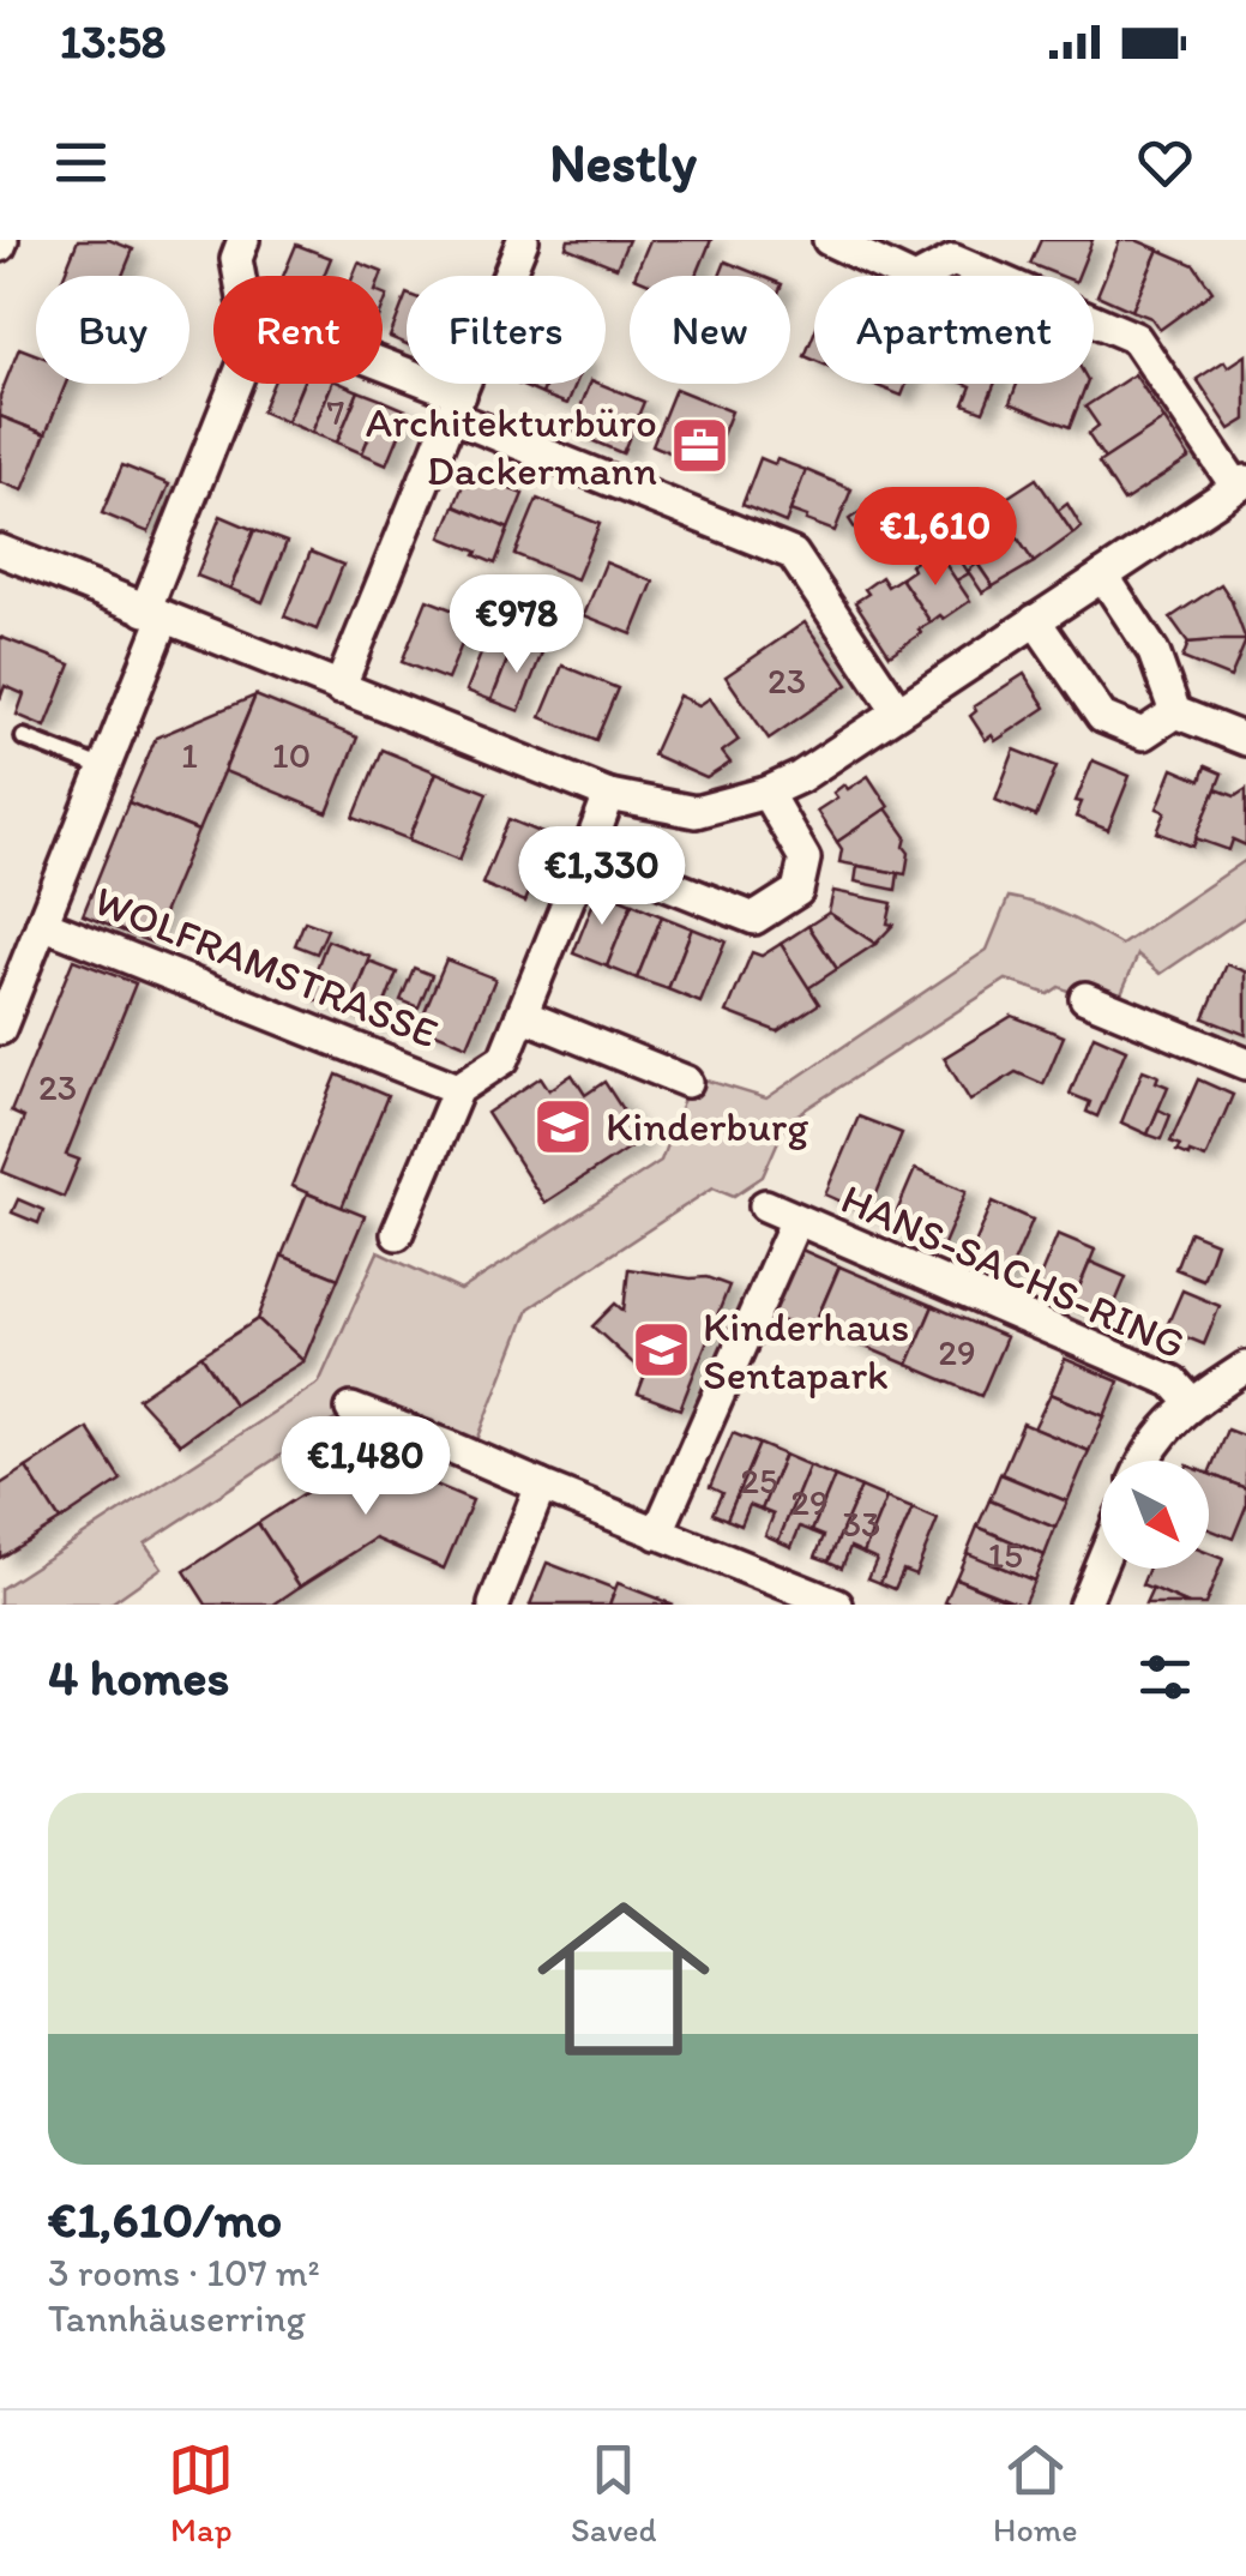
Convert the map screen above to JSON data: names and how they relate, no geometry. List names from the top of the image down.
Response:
{
  "streets": {
    "street": ["WOLFRAMSTRASSE", "HANS-SACHS-RING"]
  },
  "places": {
    "office": ["Architekturbüro Dackermann"],
    "school or university": ["Kinderburg", "Kinderhaus Sentapark"]
  },
  "house_numbers": [
    "7",
    "23",
    "1",
    "10",
    "23",
    "29",
    "25",
    "29",
    "33",
    "15"
  ],
  "north": "bottom right",
  "page": {
    "status": "13:58",
    "header": "Nestly",
    "chip": [
      "Buy",
      "Rent",
      "Filters",
      "New",
      "Apartment"
    ],
    "price": [
      "€1,610",
      "€978",
      "€1,330",
      "€1,480"
    ],
    "heading": "4 homes",
    "list": [
      {
        "name": "€1,610/mo",
        "note": "3 rooms · 107 m² · Tannhäuserring"
      }
    ],
    "tabs": ["Map", "Saved", "Home"]
  }
}
